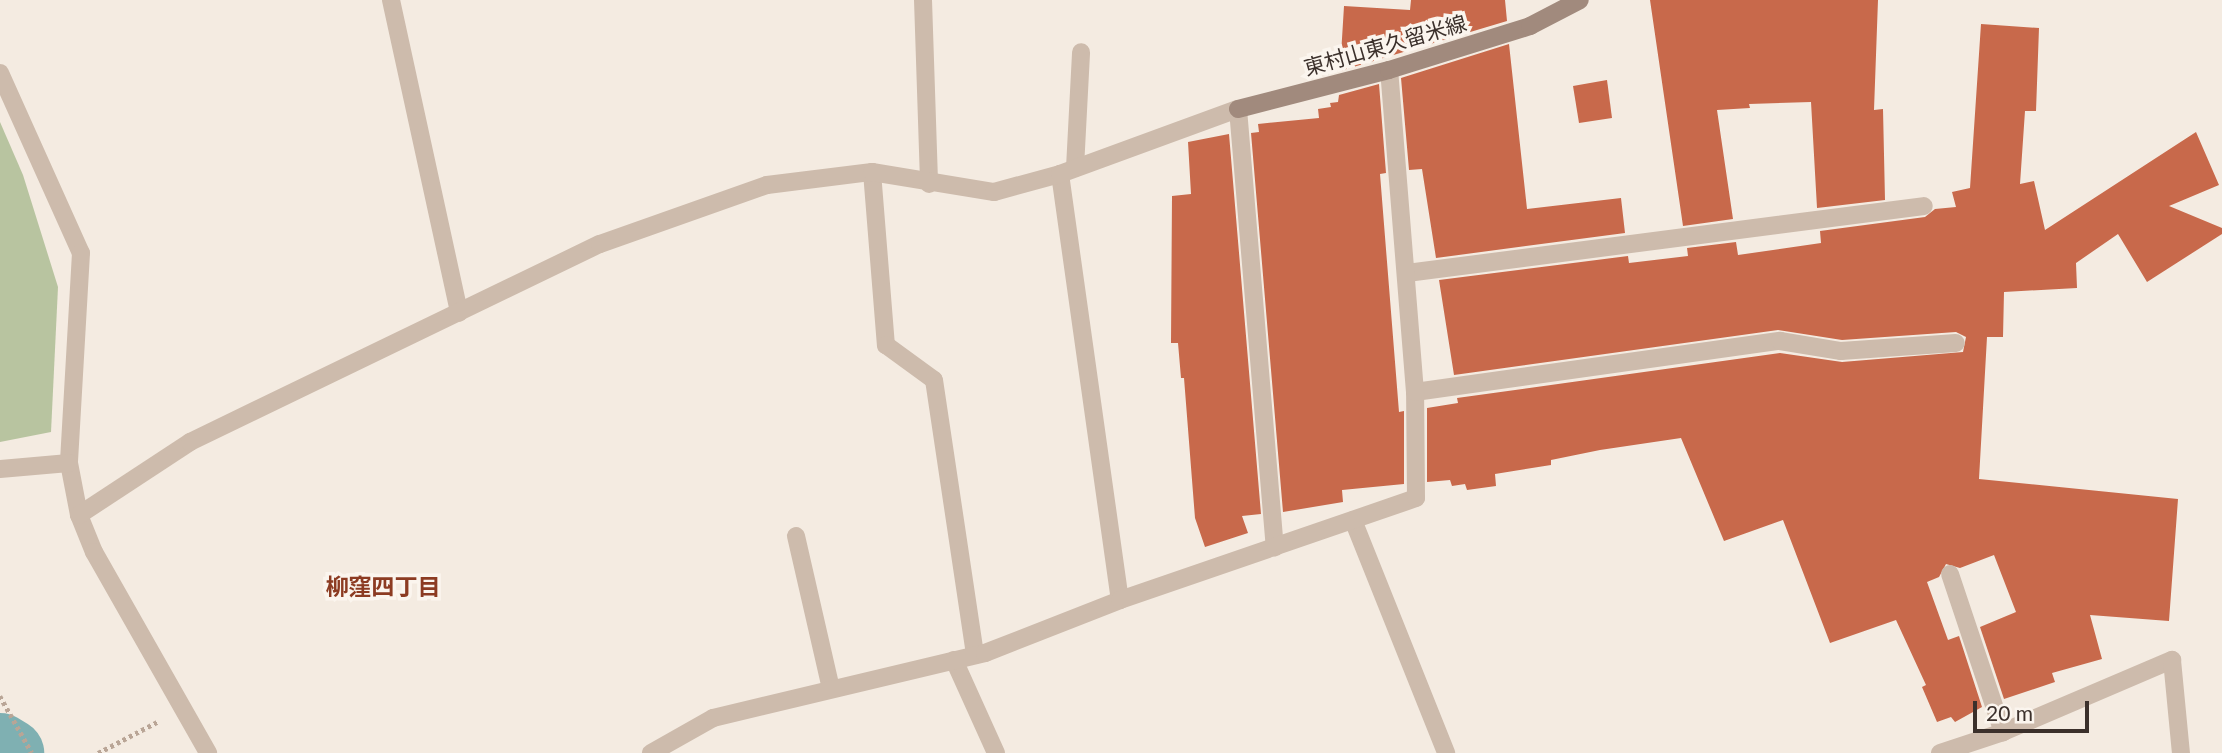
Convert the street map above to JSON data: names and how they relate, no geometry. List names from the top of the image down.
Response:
{
  "streets": {
    "main road": ["東村山東久留米線"]
  },
  "districts": ["柳窪四丁目"],
  "scale_bar": "20 m"
}
